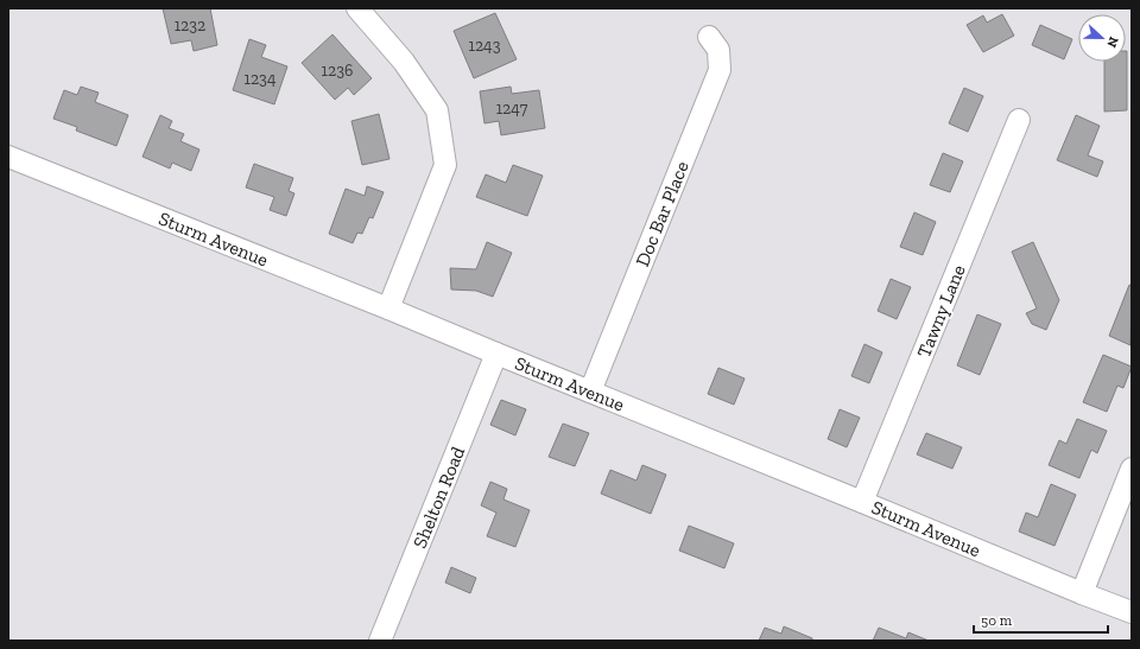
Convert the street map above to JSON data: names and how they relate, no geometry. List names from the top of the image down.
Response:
{
  "streets": {
    "street": [
      "Doc Bar Place",
      "Sturm Avenue",
      "Tawny Lane",
      "Shelton Road"
    ]
  },
  "crossings": [
    ["Doc Bar Place", "Sturm Avenue"],
    ["Sturm Avenue", "Tawny Lane"],
    ["Sturm Avenue", "Shelton Road"]
  ],
  "house_numbers": [
    "1232",
    "1243",
    "1236",
    "1234",
    "1247"
  ],
  "scale_bar": "50 m",
  "north": "right"
}
